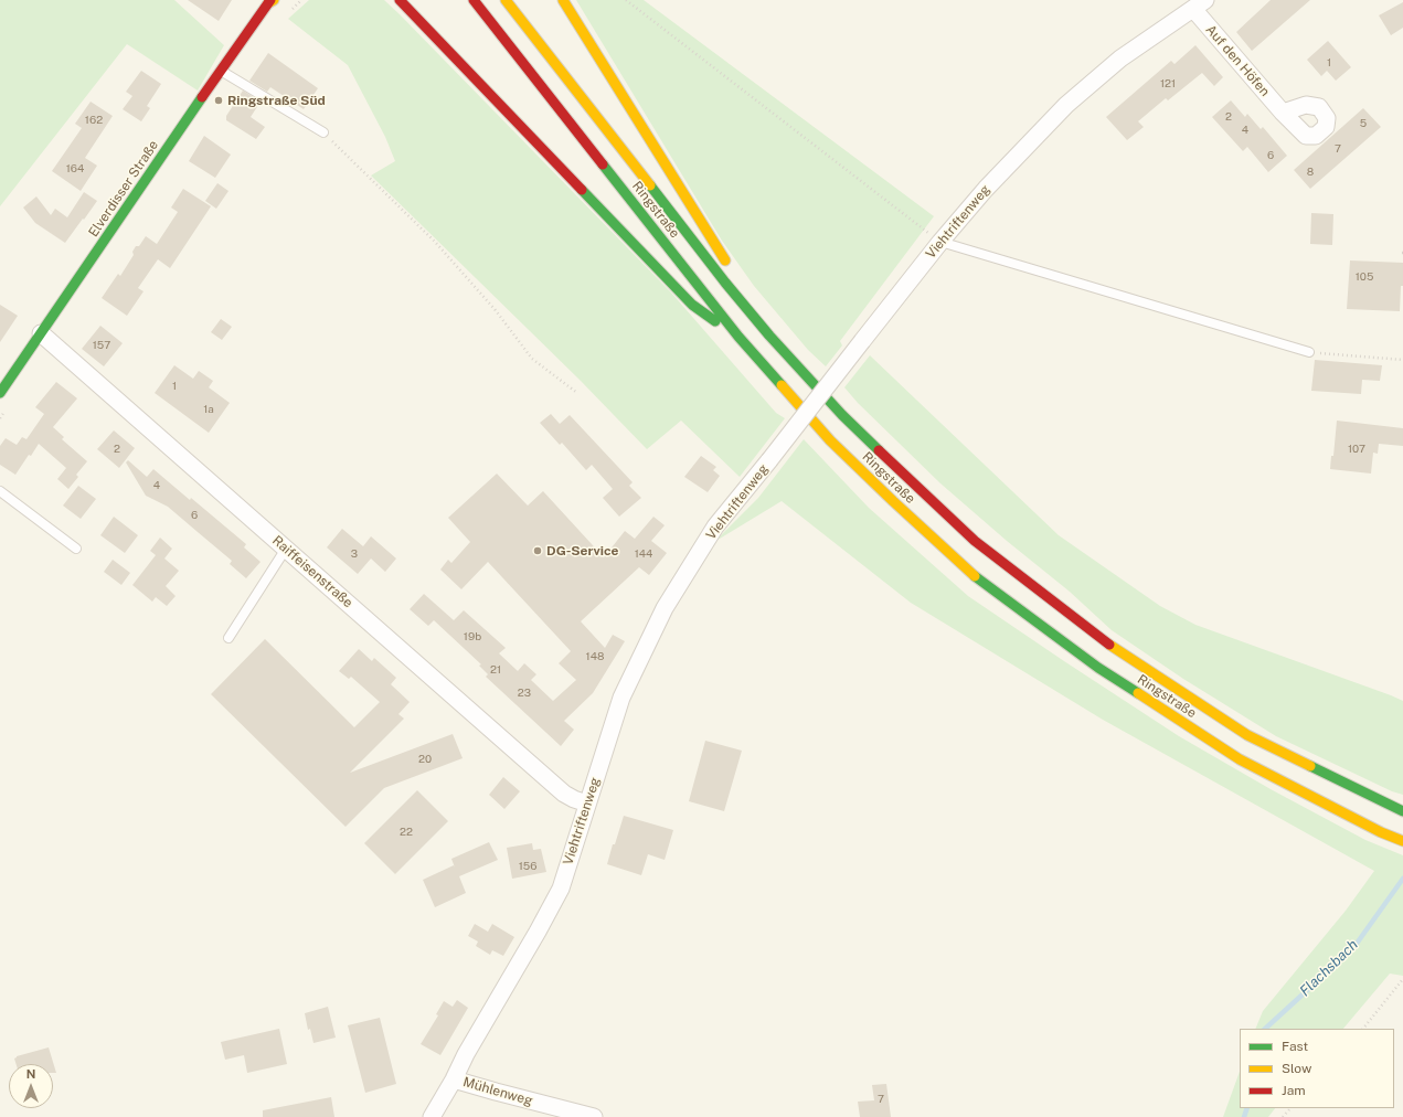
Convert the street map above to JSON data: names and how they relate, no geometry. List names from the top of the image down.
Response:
{
  "streets": {
    "main road": ["Elverdisser Straße", "Ringstraße"],
    "street": [
      "Auf den Höfen",
      "Viehtriftenweg",
      "Raiffeisenstraße",
      "Mühlenweg"
    ]
  },
  "crossings": [
    ["Auf den Höfen", "Viehtriftenweg"],
    ["Elverdisser Straße", "Raiffeisenstraße"],
    ["Viehtriftenweg", "Raiffeisenstraße"],
    ["Viehtriftenweg", "Mühlenweg"]
  ],
  "water": ["Flachsbach"],
  "places": ["Ringstraße Süd", "DG-Service"],
  "house_numbers": [
    "1",
    "121",
    "2",
    "162",
    "5",
    "4",
    "7",
    "6",
    "164",
    "8",
    "105",
    "157",
    "1",
    "1a",
    "2",
    "107",
    "4",
    "6",
    "3",
    "144",
    "19b",
    "148",
    "21",
    "23",
    "20",
    "22",
    "156",
    "7"
  ],
  "legend": ["Fast", "Slow", "Jam"],
  "north": "top"
}
